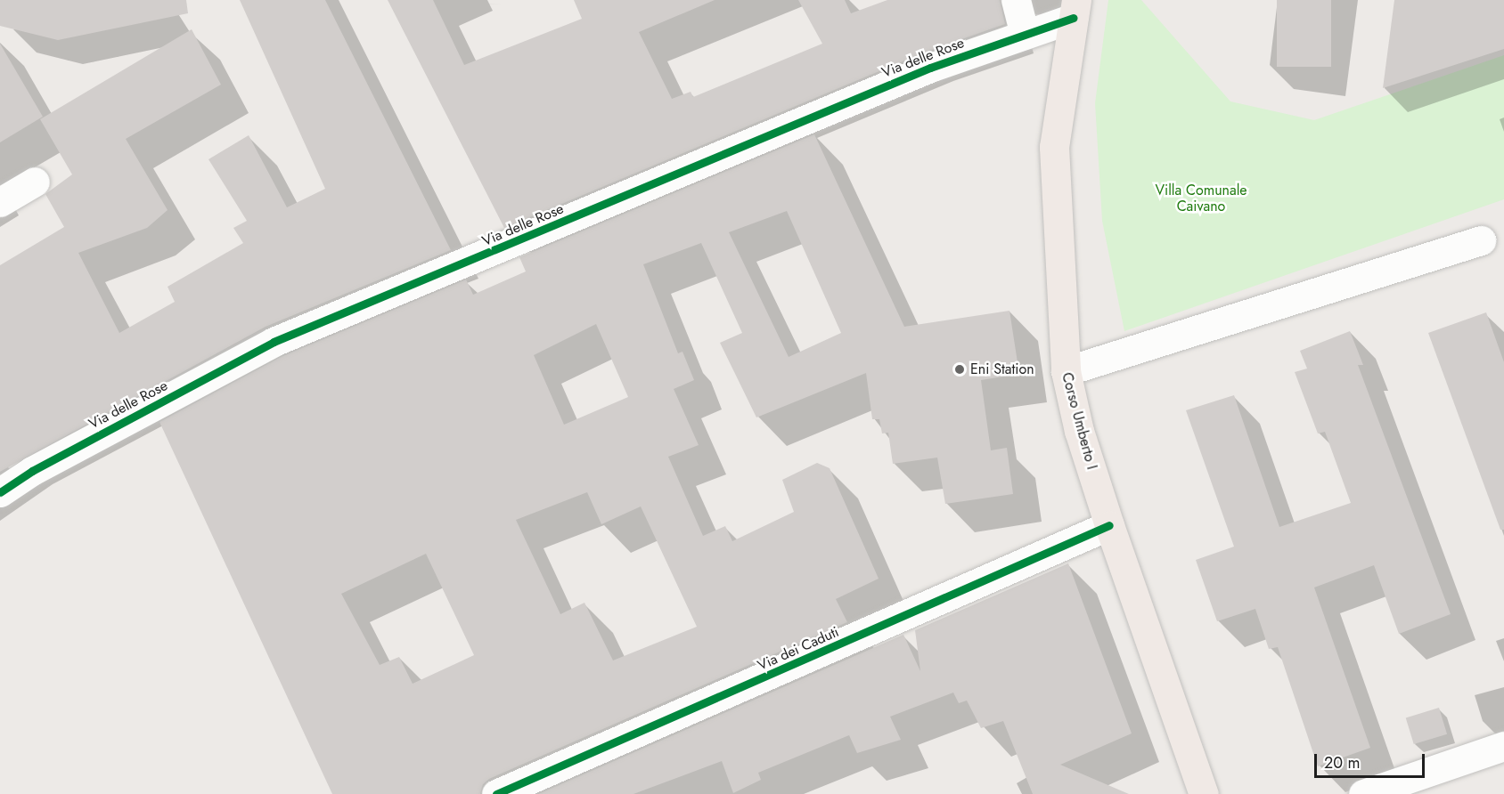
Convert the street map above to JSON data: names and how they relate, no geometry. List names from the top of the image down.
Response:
{
  "streets": {
    "main road": ["Corso Umberto I"],
    "street": ["Via delle Rose", "Via dei Caduti"]
  },
  "crossings": [
    ["Via delle Rose", "Corso Umberto I"],
    ["Corso Umberto I", "Via dei Caduti"]
  ],
  "parks": ["Villa Comunale Caivano"],
  "places": ["Eni Station"],
  "scale_bar": "20 m"
}
